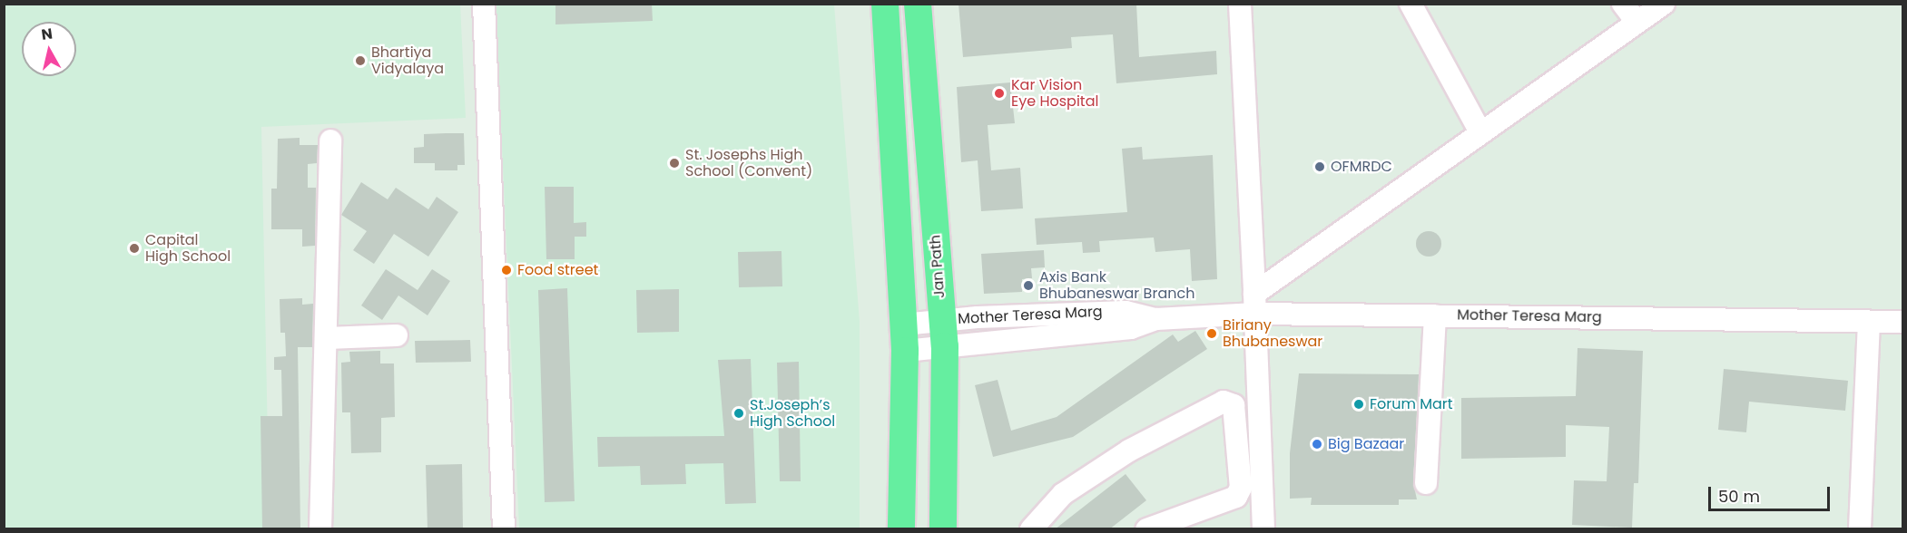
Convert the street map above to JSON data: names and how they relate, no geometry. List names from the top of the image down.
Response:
{
  "streets": {
    "main road": ["Jan Path"],
    "street": ["Mother Teresa Marg"]
  },
  "crossings": [
    ["Jan Path", "Mother Teresa Marg"]
  ],
  "places": [
    "Bhartiya Vidyalaya",
    "Kar Vision Eye Hospital",
    "St. Josephs High School (Convent)",
    "OFMRDC",
    "Capital High School",
    "Food street",
    "Axis Bank Bhubaneswar Branch",
    "Biriany Bhubaneswar",
    "Forum Mart",
    "St.Joseph’s High School",
    "Big Bazaar"
  ],
  "scale_bar": "50 m",
  "north": "top"
}
